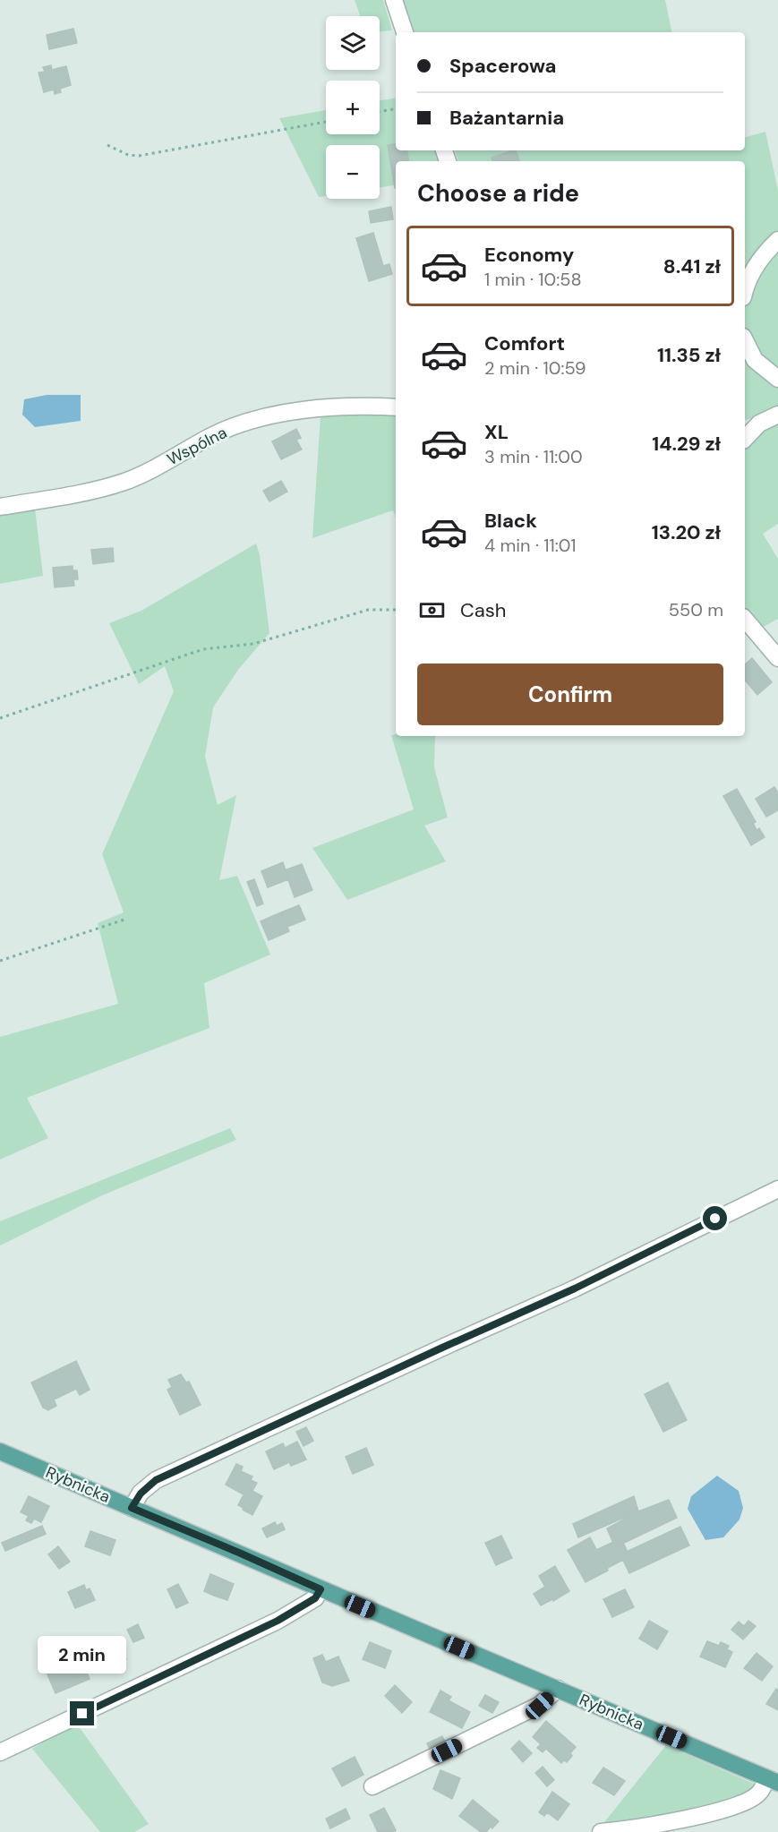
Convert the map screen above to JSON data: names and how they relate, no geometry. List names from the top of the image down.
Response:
{
  "streets": {
    "main road": ["Rybnicka"],
    "street": ["Wspólna"]
  },
  "page": {
    "map_buttons": ["+", "−"],
    "banner": ["Spacerowa", "Bażantarnia"],
    "heading": "Choose a ride",
    "list": [
      {
        "name": "Economy",
        "note": "1 min · 10:58",
        "value": "8.41 zł"
      },
      {
        "name": "Comfort",
        "note": "2 min · 10:59",
        "value": "11.35 zł"
      },
      {
        "name": "XL",
        "note": "3 min · 11:00",
        "value": "14.29 zł"
      },
      {
        "name": "Black",
        "note": "4 min · 11:01",
        "value": "13.20 zł"
      }
    ],
    "pay": ["Cash", "550 m"],
    "buttons": "Confirm",
    "bubble": "2 min"
  }
}
